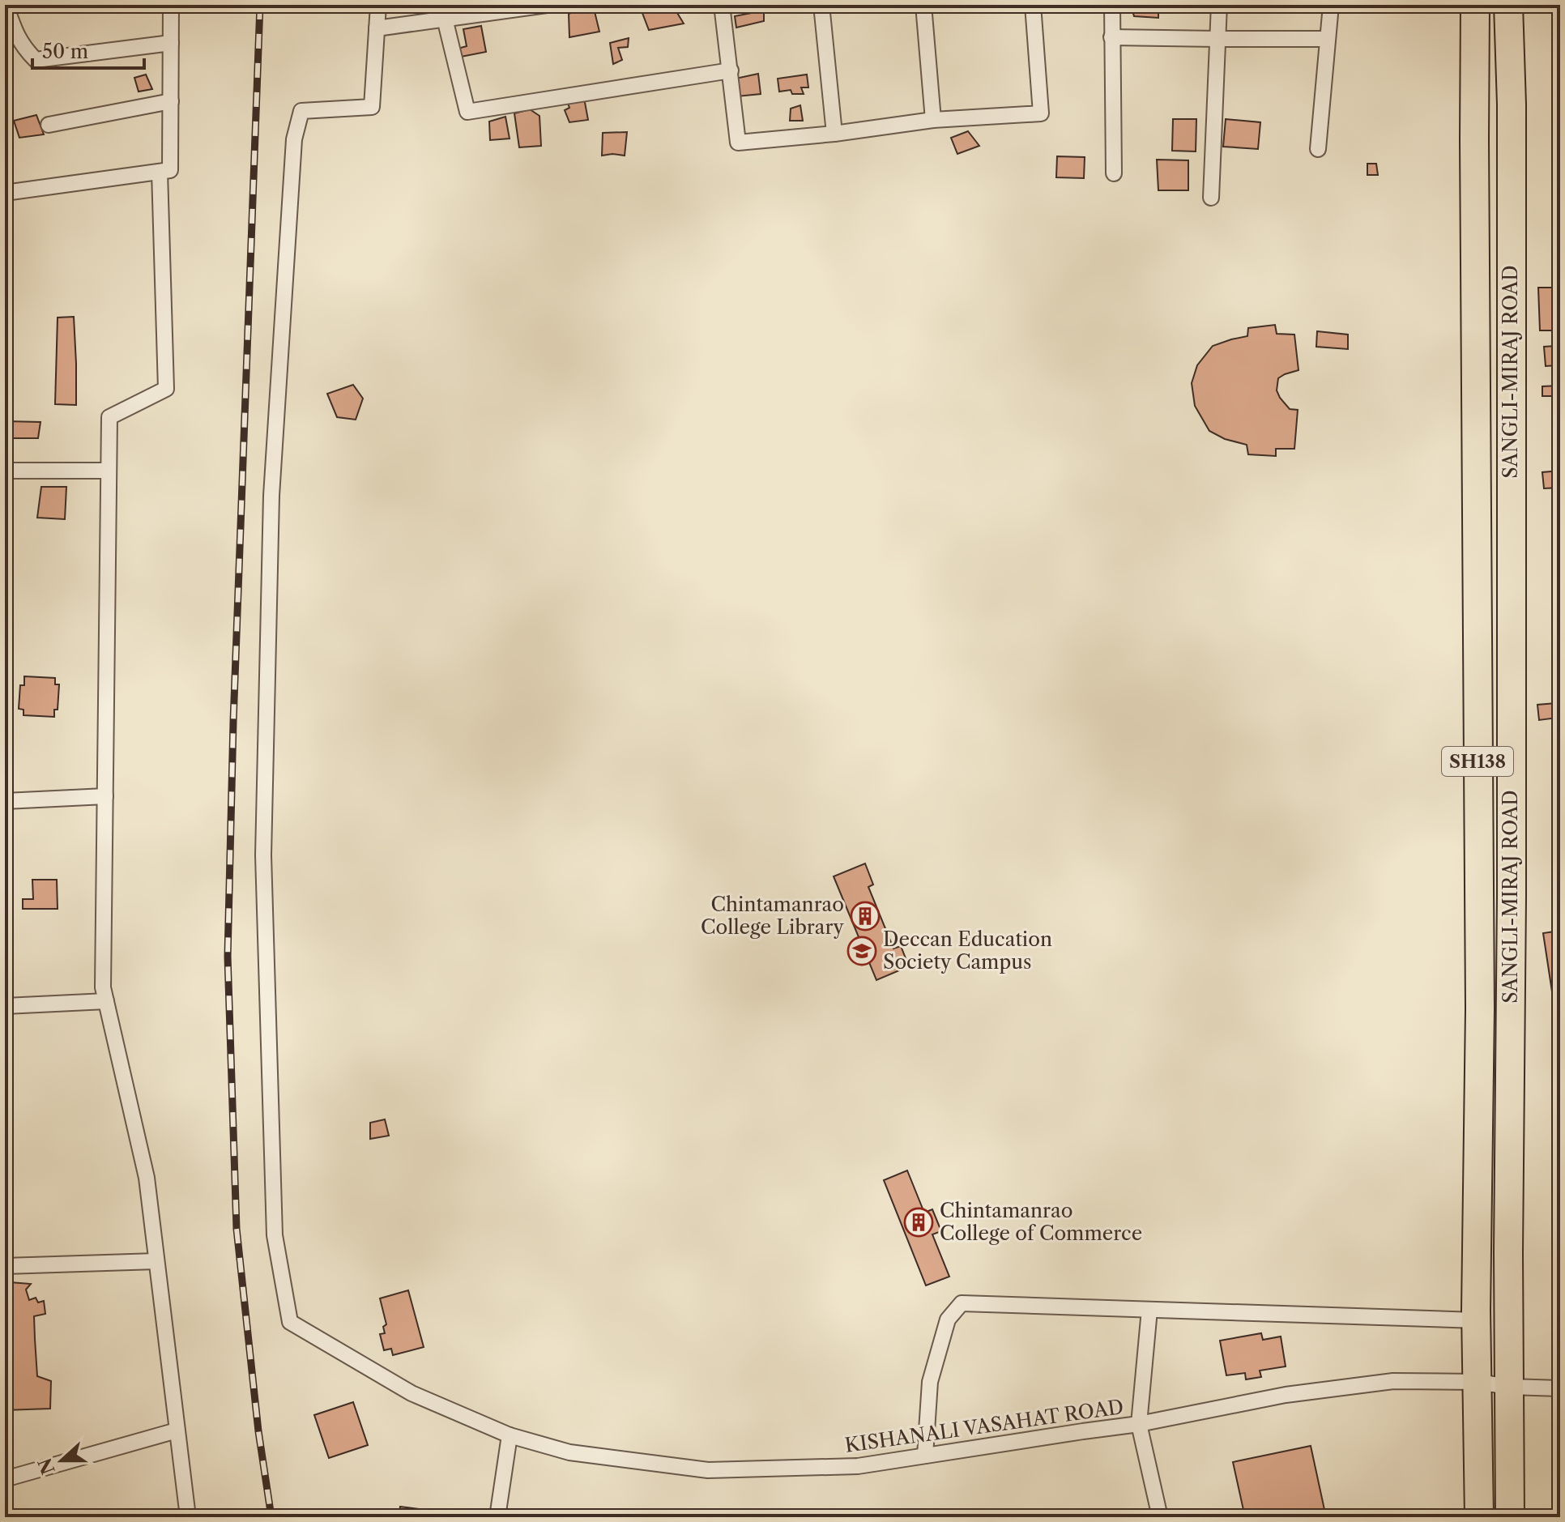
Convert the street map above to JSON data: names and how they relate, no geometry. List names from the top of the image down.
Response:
{
  "streets": {
    "highway": ["SANGLI-MIRAJ ROAD", "SH138"],
    "street": ["KISHANALI VASAHAT ROAD"]
  },
  "crossings": [
    ["SANGLI-MIRAJ ROAD", "KISHANALI VASAHAT ROAD"]
  ],
  "places": {
    "building": ["Chintamanrao College Library", "Chintamanrao College of Commerce"],
    "school or university": ["Deccan Education Society Campus"]
  },
  "scale_bar": "50 m",
  "north": "left"
}
